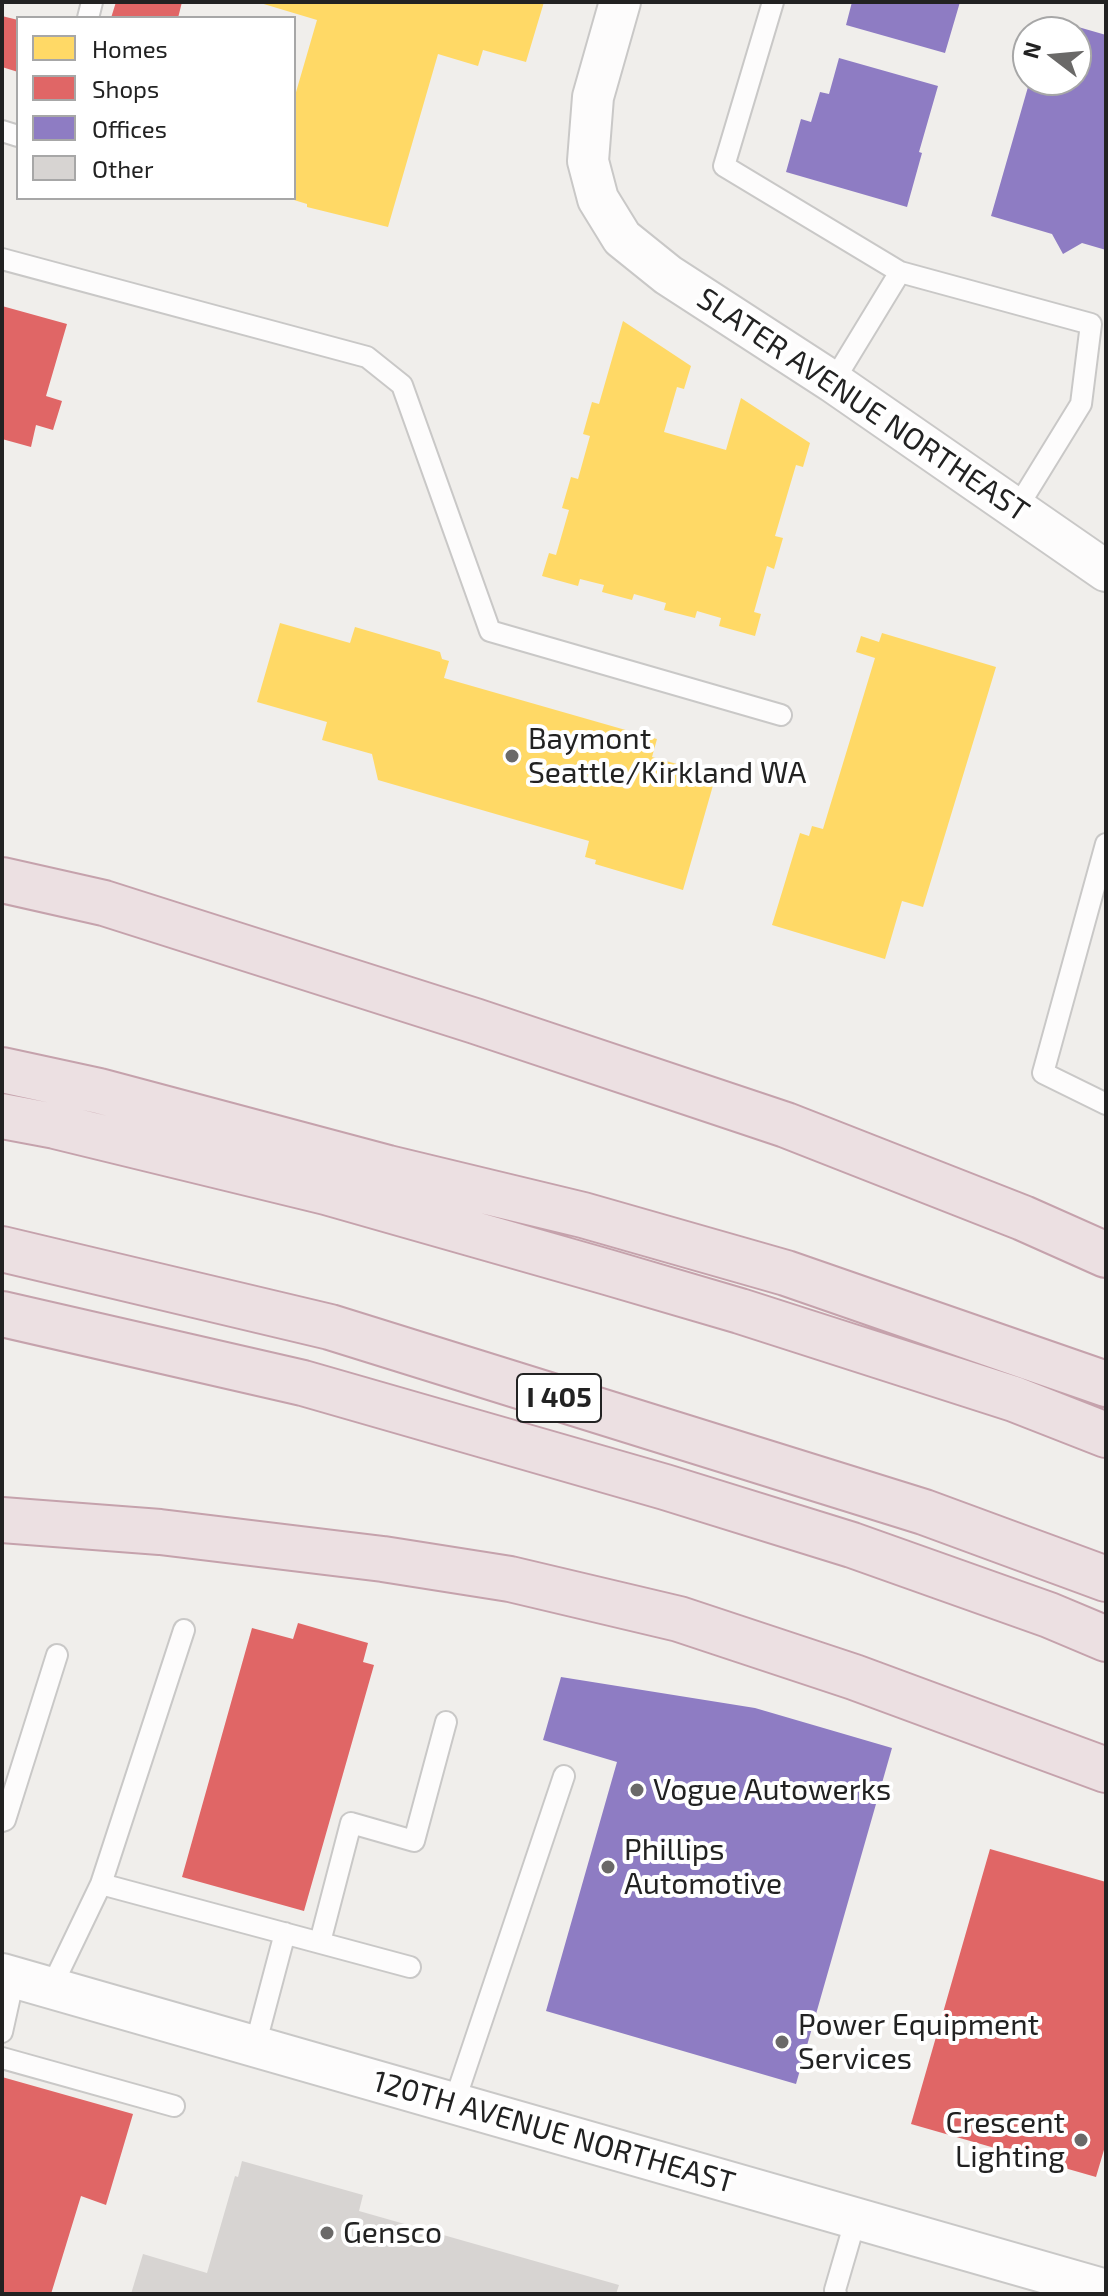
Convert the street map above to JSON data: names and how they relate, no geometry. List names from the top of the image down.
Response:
{
  "streets": {
    "highway": ["I 405"],
    "street": ["SLATER AVENUE NORTHEAST", "120TH AVENUE NORTHEAST"]
  },
  "places": [
    "Baymont Seattle/Kirkland WA",
    "Vogue Autowerks",
    "Phillips Automotive",
    "Power Equipment Services",
    "Crescent Lighting",
    "Gensco"
  ],
  "legend": [
    "Homes",
    "Shops",
    "Offices",
    "Other"
  ],
  "north": "left"
}
